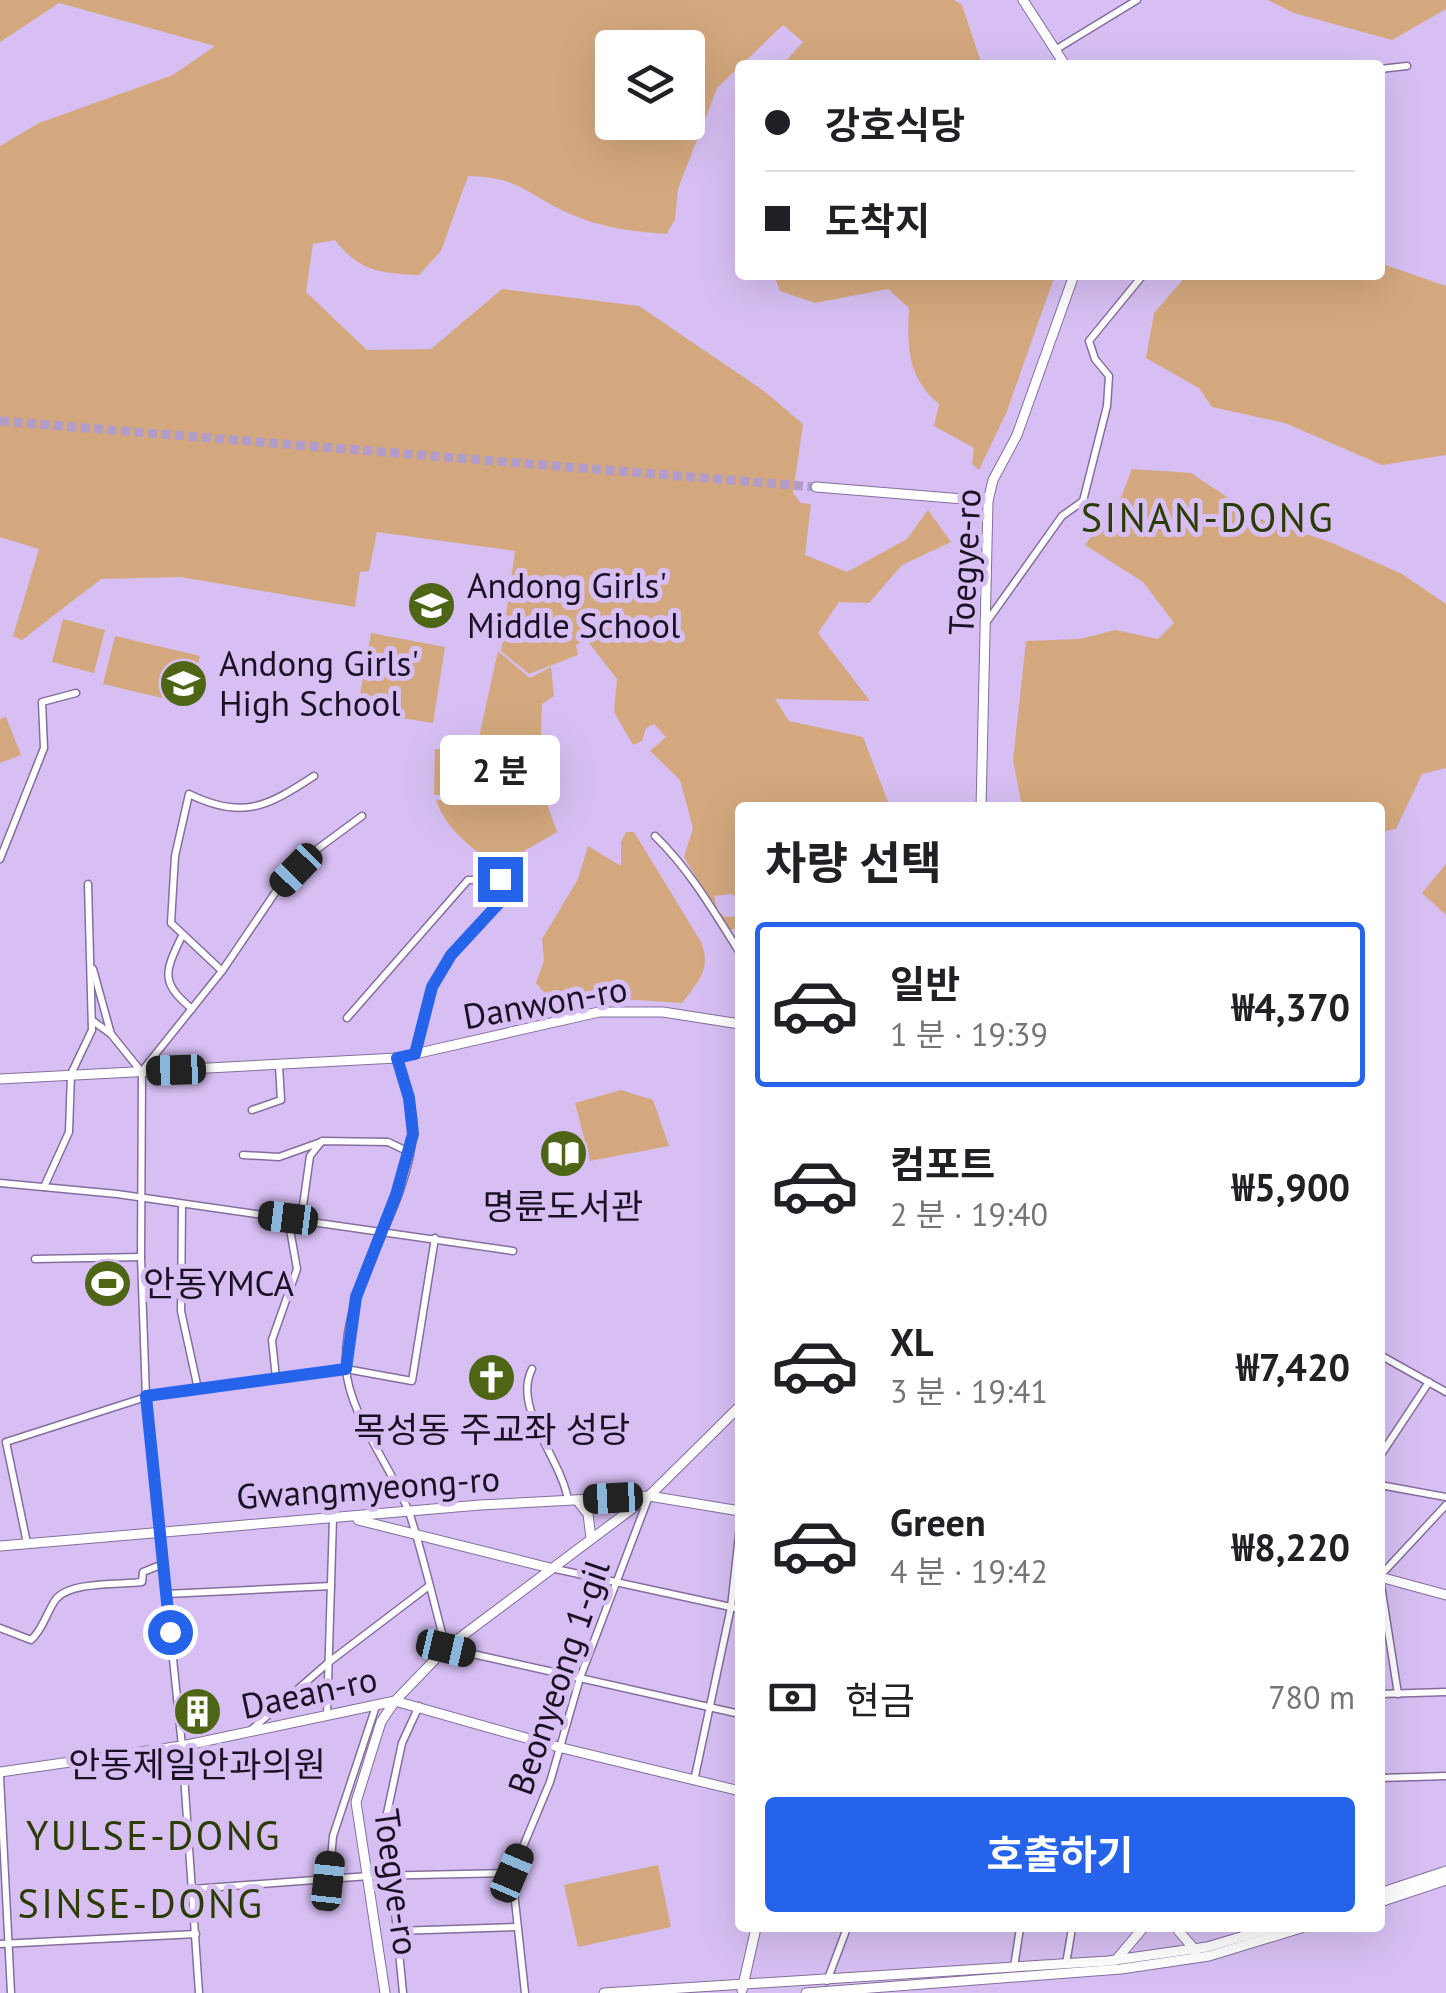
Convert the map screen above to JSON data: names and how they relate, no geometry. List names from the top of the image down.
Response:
{
  "streets": {
    "street": [
      "Toegye-ro",
      "Danwon-ro",
      "Gwangmyeong-ro",
      "Beonyeong 1-gil",
      "Daean-ro"
    ]
  },
  "crossings": [
    ["Toegye-ro", "Gwangmyeong-ro"],
    ["Toegye-ro", "Beonyeong 1-gil"],
    ["Toegye-ro", "Daean-ro"],
    ["Gwangmyeong-ro", "Beonyeong 1-gil"],
    ["Beonyeong 1-gil", "Daean-ro"]
  ],
  "districts": ["SINAN-DONG", "YULSE-DONG", "SINSE-DONG"],
  "places": {
    "school or university": ["Andong Girls' Middle School", "Andong Girls' High School"],
    "library": ["명륜도서관"],
    "sports": ["안동YMCA"],
    "church": ["목성동 주교좌 성당"],
    "building": ["안동제일안과의원"]
  },
  "page": {
    "banner": ["강호식당", "도착지"],
    "bubble": "2 분",
    "heading": "차량 선택",
    "list": [
      {
        "name": "일반",
        "note": "1 분 · 19:39",
        "value": "₩4,370"
      },
      {
        "name": "컴포트",
        "note": "2 분 · 19:40",
        "value": "₩5,900"
      },
      {
        "name": "XL",
        "note": "3 분 · 19:41",
        "value": "₩7,420"
      },
      {
        "name": "Green",
        "note": "4 분 · 19:42",
        "value": "₩8,220"
      }
    ],
    "pay": ["현금", "780 m"],
    "buttons": "호출하기"
  }
}
